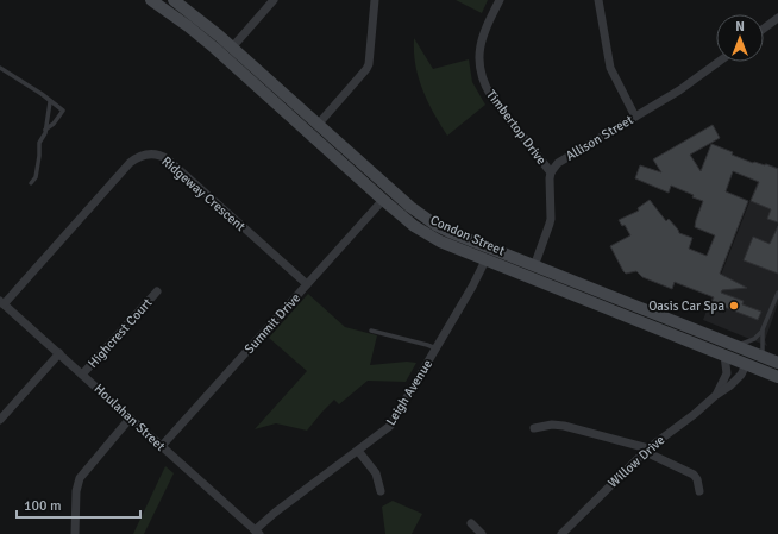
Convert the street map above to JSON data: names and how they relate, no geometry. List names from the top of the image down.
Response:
{
  "streets": {
    "main road": ["Condon Street"],
    "street": [
      "Timbertop Drive",
      "Allison Street",
      "Ridgeway Crescent",
      "Summit Drive",
      "Highcrest Court",
      "Leigh Avenue",
      "Houlahan Street",
      "Willow Drive"
    ]
  },
  "crossings": [
    ["Timbertop Drive", "Allison Street"],
    ["Ridgeway Crescent", "Summit Drive"],
    ["Ridgeway Crescent", "Houlahan Street"],
    ["Condon Street", "Summit Drive"],
    ["Condon Street", "Leigh Avenue"],
    ["Condon Street", "Willow Drive"],
    ["Summit Drive", "Houlahan Street"],
    ["Highcrest Court", "Houlahan Street"],
    ["Leigh Avenue", "Houlahan Street"]
  ],
  "places": ["Oasis Car Spa"],
  "scale_bar": "100 m",
  "north": "top"
}
